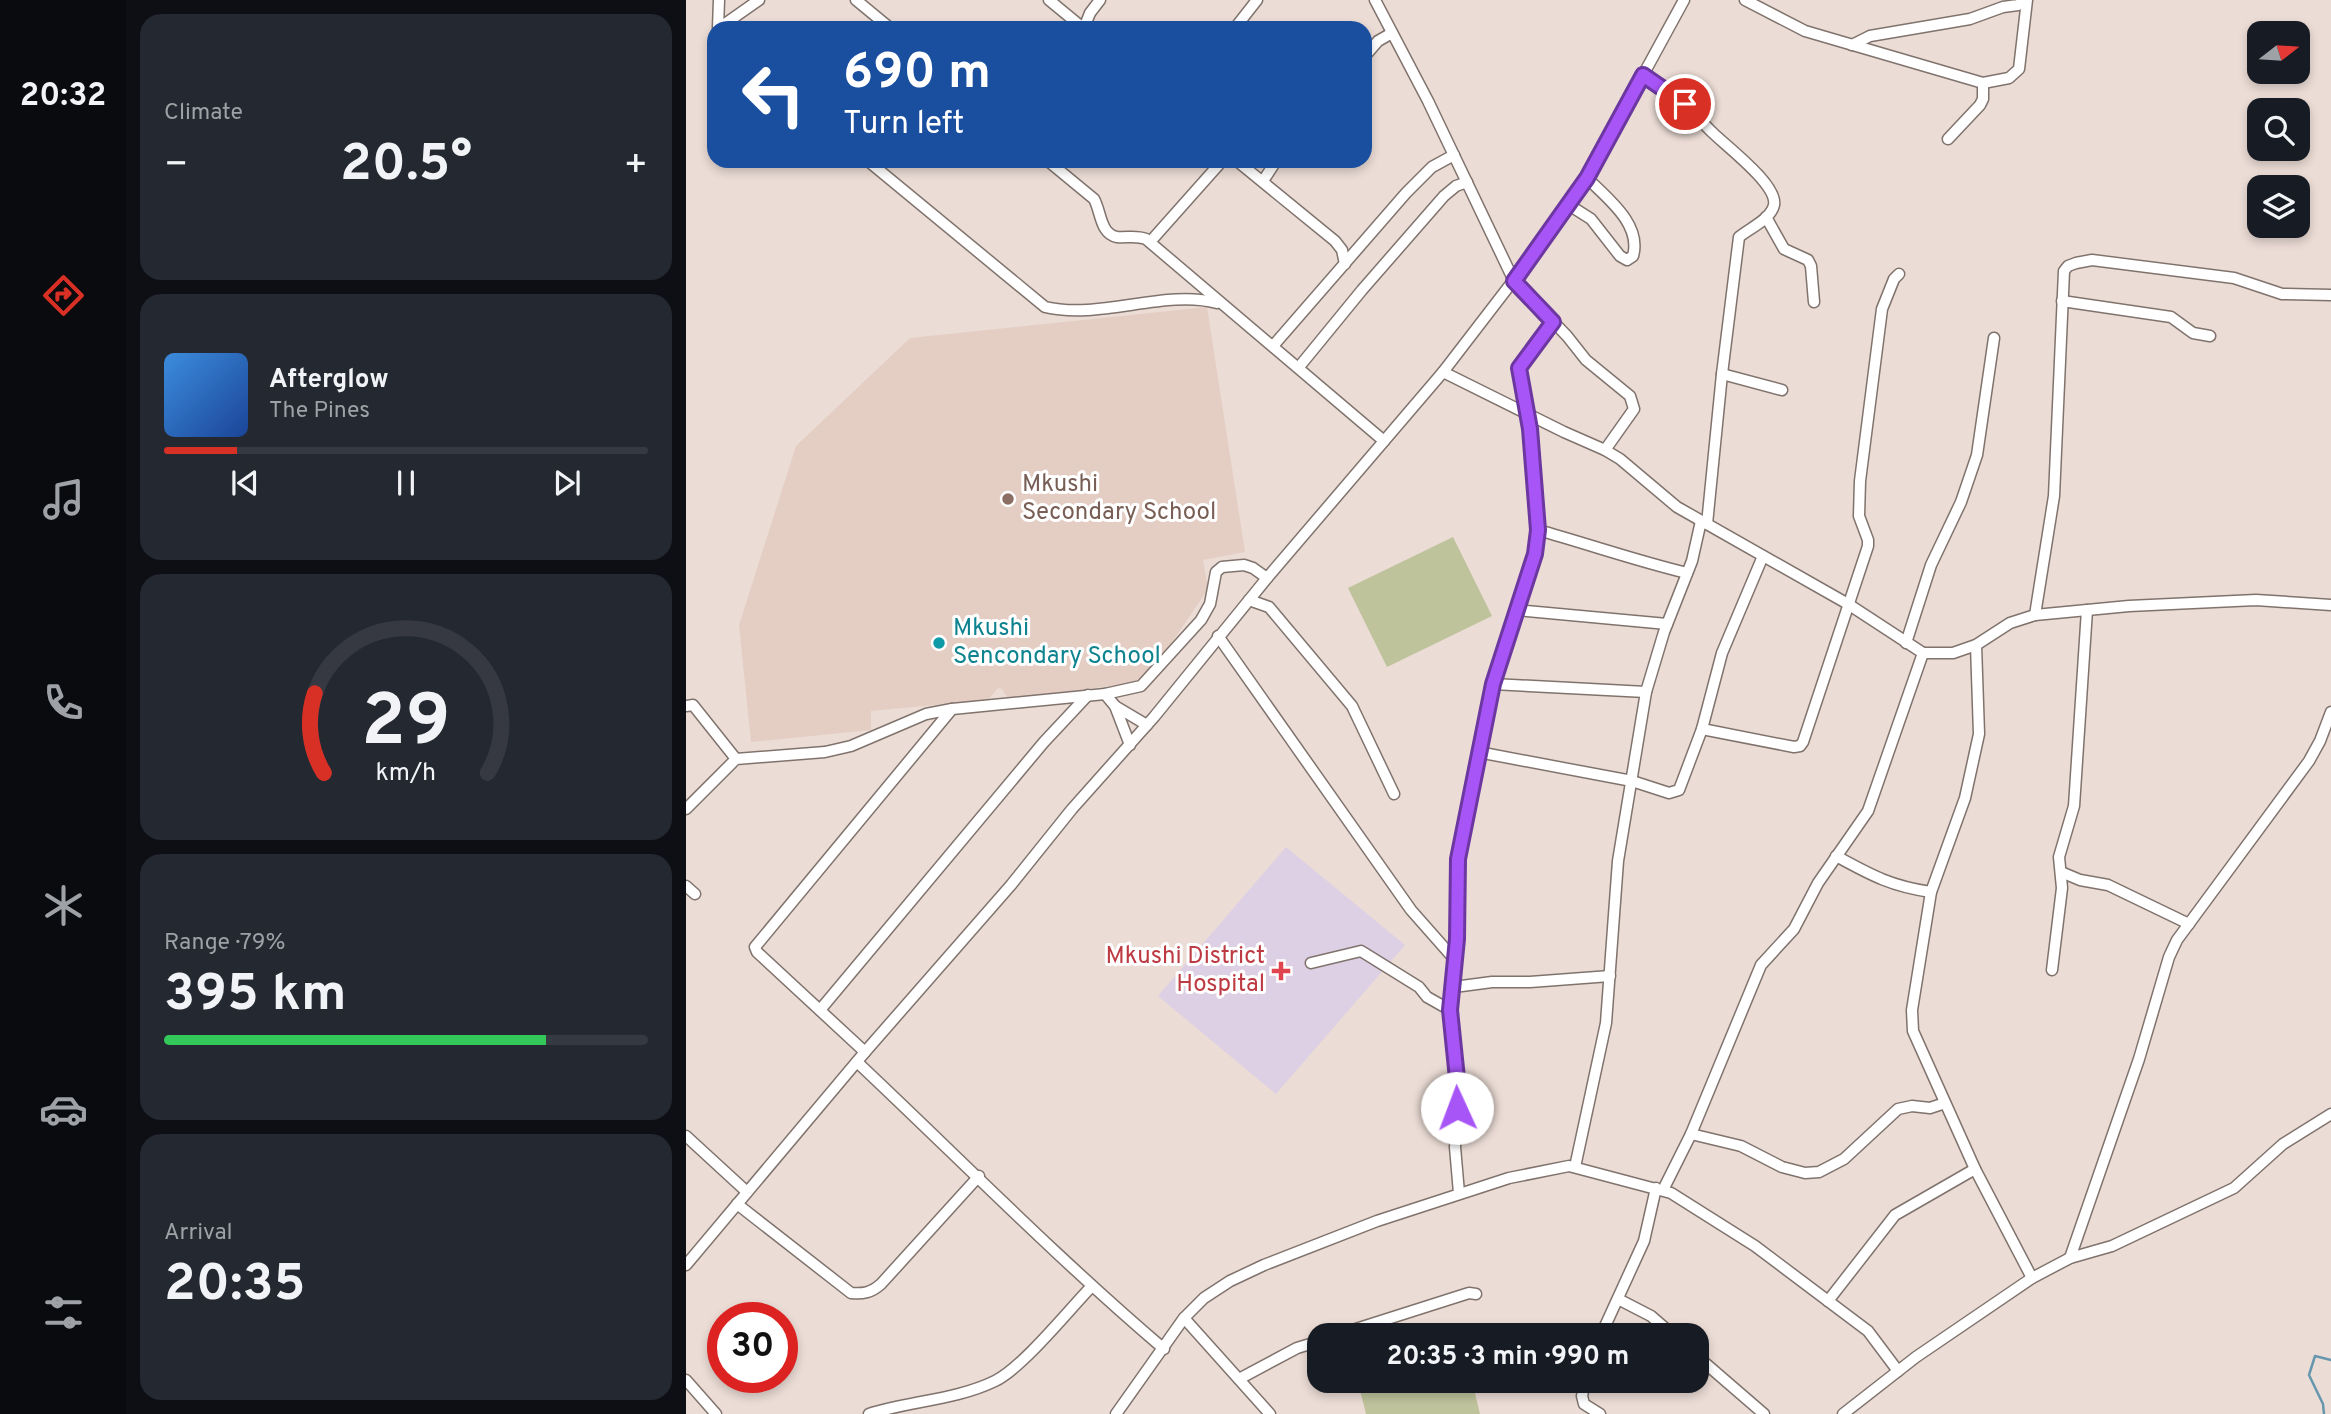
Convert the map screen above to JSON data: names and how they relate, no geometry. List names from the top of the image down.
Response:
{
  "places": {
    "other": ["Mkushi Secondary School", "Mkushi Sencondary School"],
    "health": ["Mkushi District Hospital"]
  },
  "north": "right",
  "page": {
    "tabs": "20:32",
    "tile": [
      "Climate",
      ["Range · 79%", "395 km"],
      ["Arrival", "20:35"]
    ],
    "turn": ["690 m", "Turn left"],
    "heat": ["−", "20.5°", "+"],
    "song": ["Afterglow", "The Pines"],
    "limit": "30",
    "trip": "20:35 · 3 min · 990 m",
    "gauge": ["29", "km/h"]
  }
}
